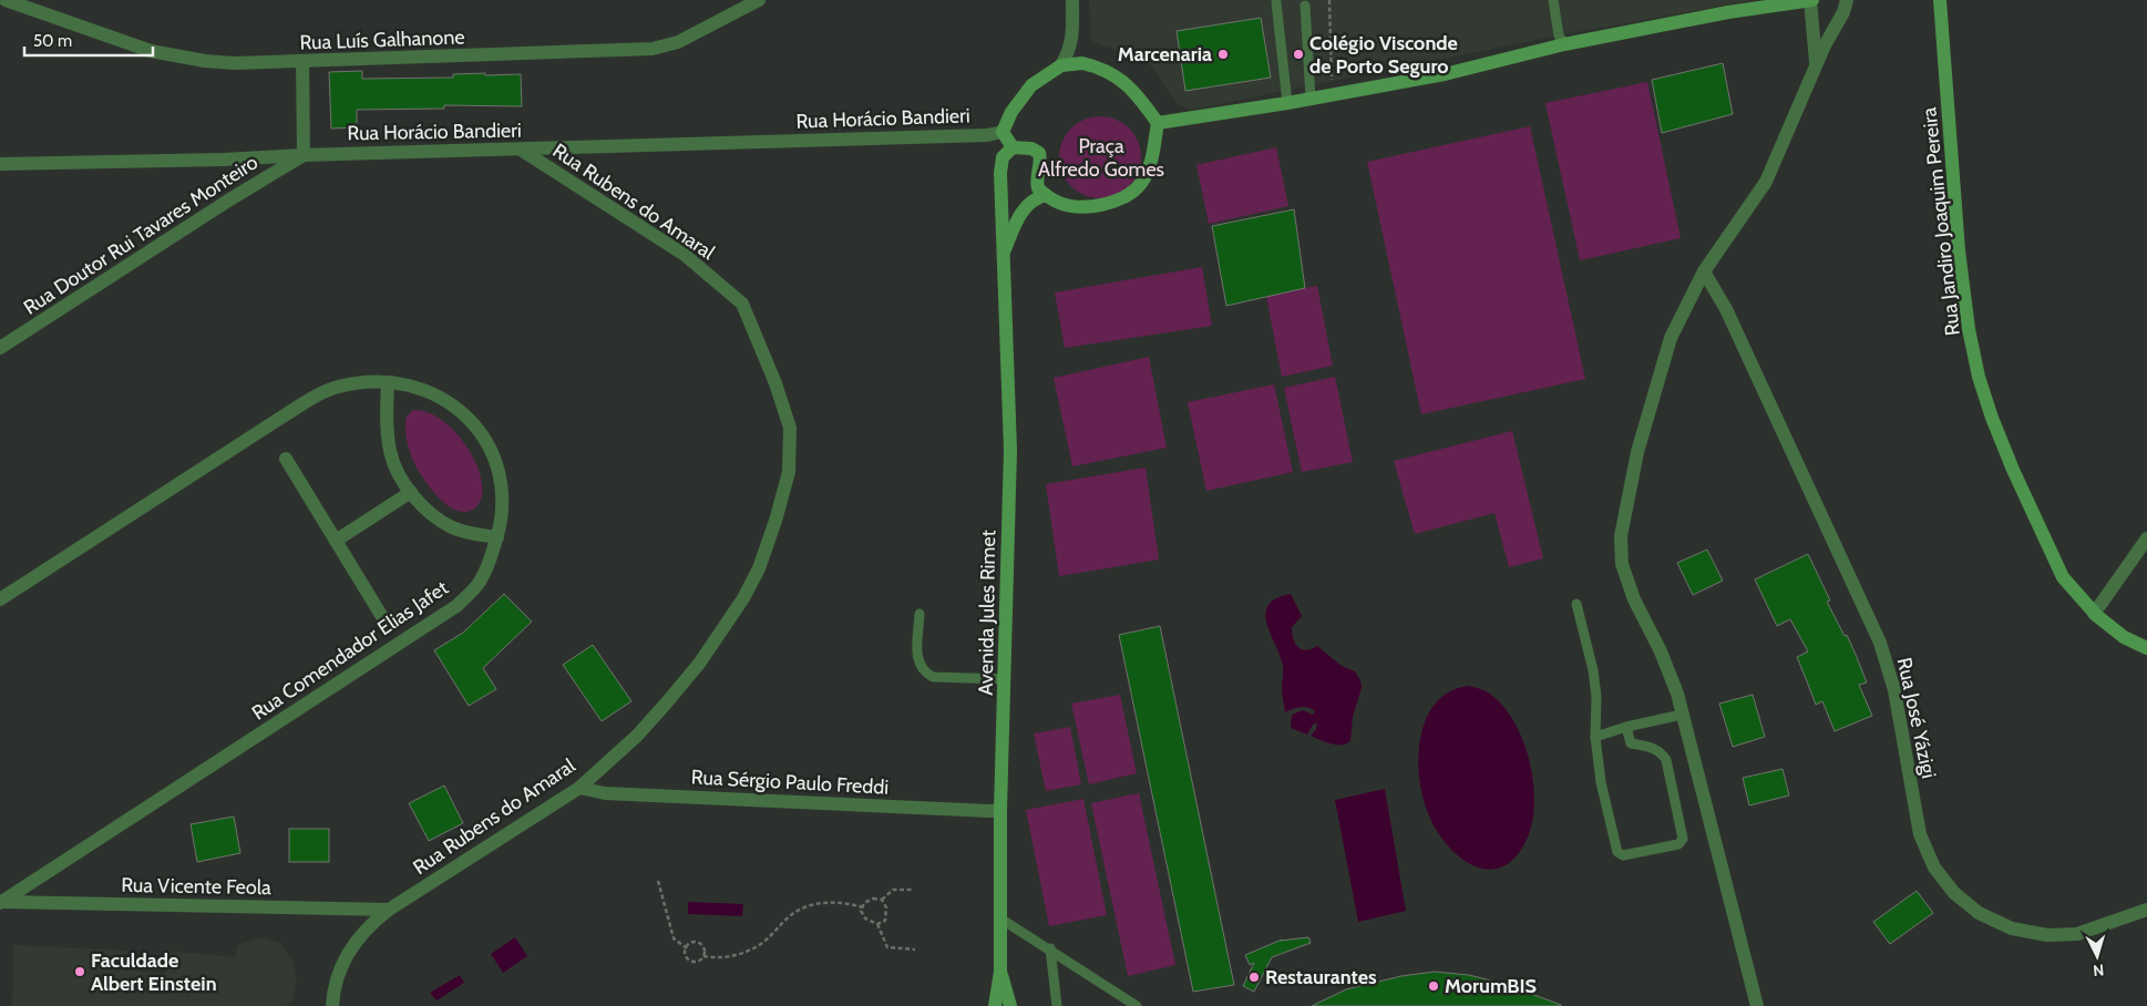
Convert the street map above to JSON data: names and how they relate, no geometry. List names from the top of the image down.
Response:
{
  "streets": {
    "street": [
      "Rua Luís Galhanone",
      "Rua Horácio Bandieri",
      "Rua Rubens do Amaral",
      "Rua Jandiro Joaquim Pereira",
      "Rua Doutor Rui Tavares Monteiro",
      "Avenida Jules Rimet",
      "Rua Comendador Elias Jafet",
      "Rua José Yázigi",
      "Rua Sérgio Paulo Freddi",
      "Rua Vicente Feola"
    ]
  },
  "crossings": [
    ["Rua Horácio Bandieri", "Rua Rubens do Amaral"],
    ["Rua Horácio Bandieri", "Rua Doutor Rui Tavares Monteiro"],
    ["Rua Horácio Bandieri", "Avenida Jules Rimet"],
    ["Rua Rubens do Amaral", "Rua Sérgio Paulo Freddi"],
    ["Rua Rubens do Amaral", "Rua Vicente Feola"],
    ["Avenida Jules Rimet", "Rua Sérgio Paulo Freddi"],
    ["Rua Comendador Elias Jafet", "Rua Vicente Feola"]
  ],
  "parks": ["Praça Alfredo Gomes"],
  "places": [
    "Marcenaria",
    "Colégio Visconde de Porto Seguro",
    "Faculdade Albert Einstein",
    "Restaurantes",
    "MorumBIS"
  ],
  "scale_bar": "50 m",
  "north": "bottom"
}
